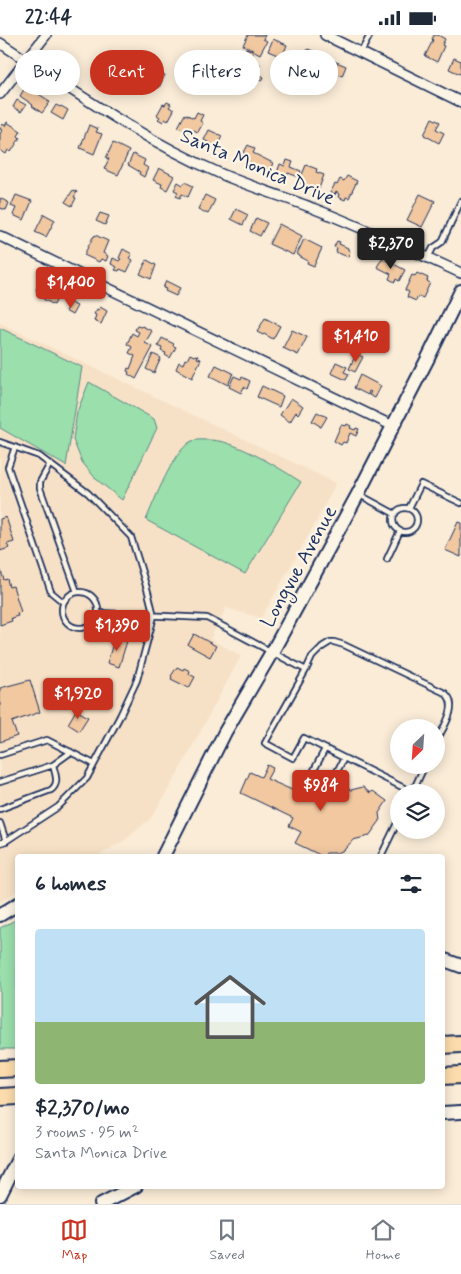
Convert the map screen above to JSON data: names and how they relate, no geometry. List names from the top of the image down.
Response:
{
  "streets": {
    "main road": ["Longvue Avenue"],
    "street": ["Santa Monica Drive"]
  },
  "north": "bottom left",
  "page": {
    "status": "22:44",
    "chip": [
      "Buy",
      "Rent",
      "Filters",
      "New"
    ],
    "price": [
      "$2,370",
      "$1,400",
      "$1,410",
      "$1,390",
      "$1,920",
      "$984"
    ],
    "heading": "6 homes",
    "list": [
      {
        "name": "$2,370/mo",
        "note": "3 rooms · 95 m² · Santa Monica Drive"
      }
    ],
    "tabs": ["Map", "Saved", "Home"]
  }
}
